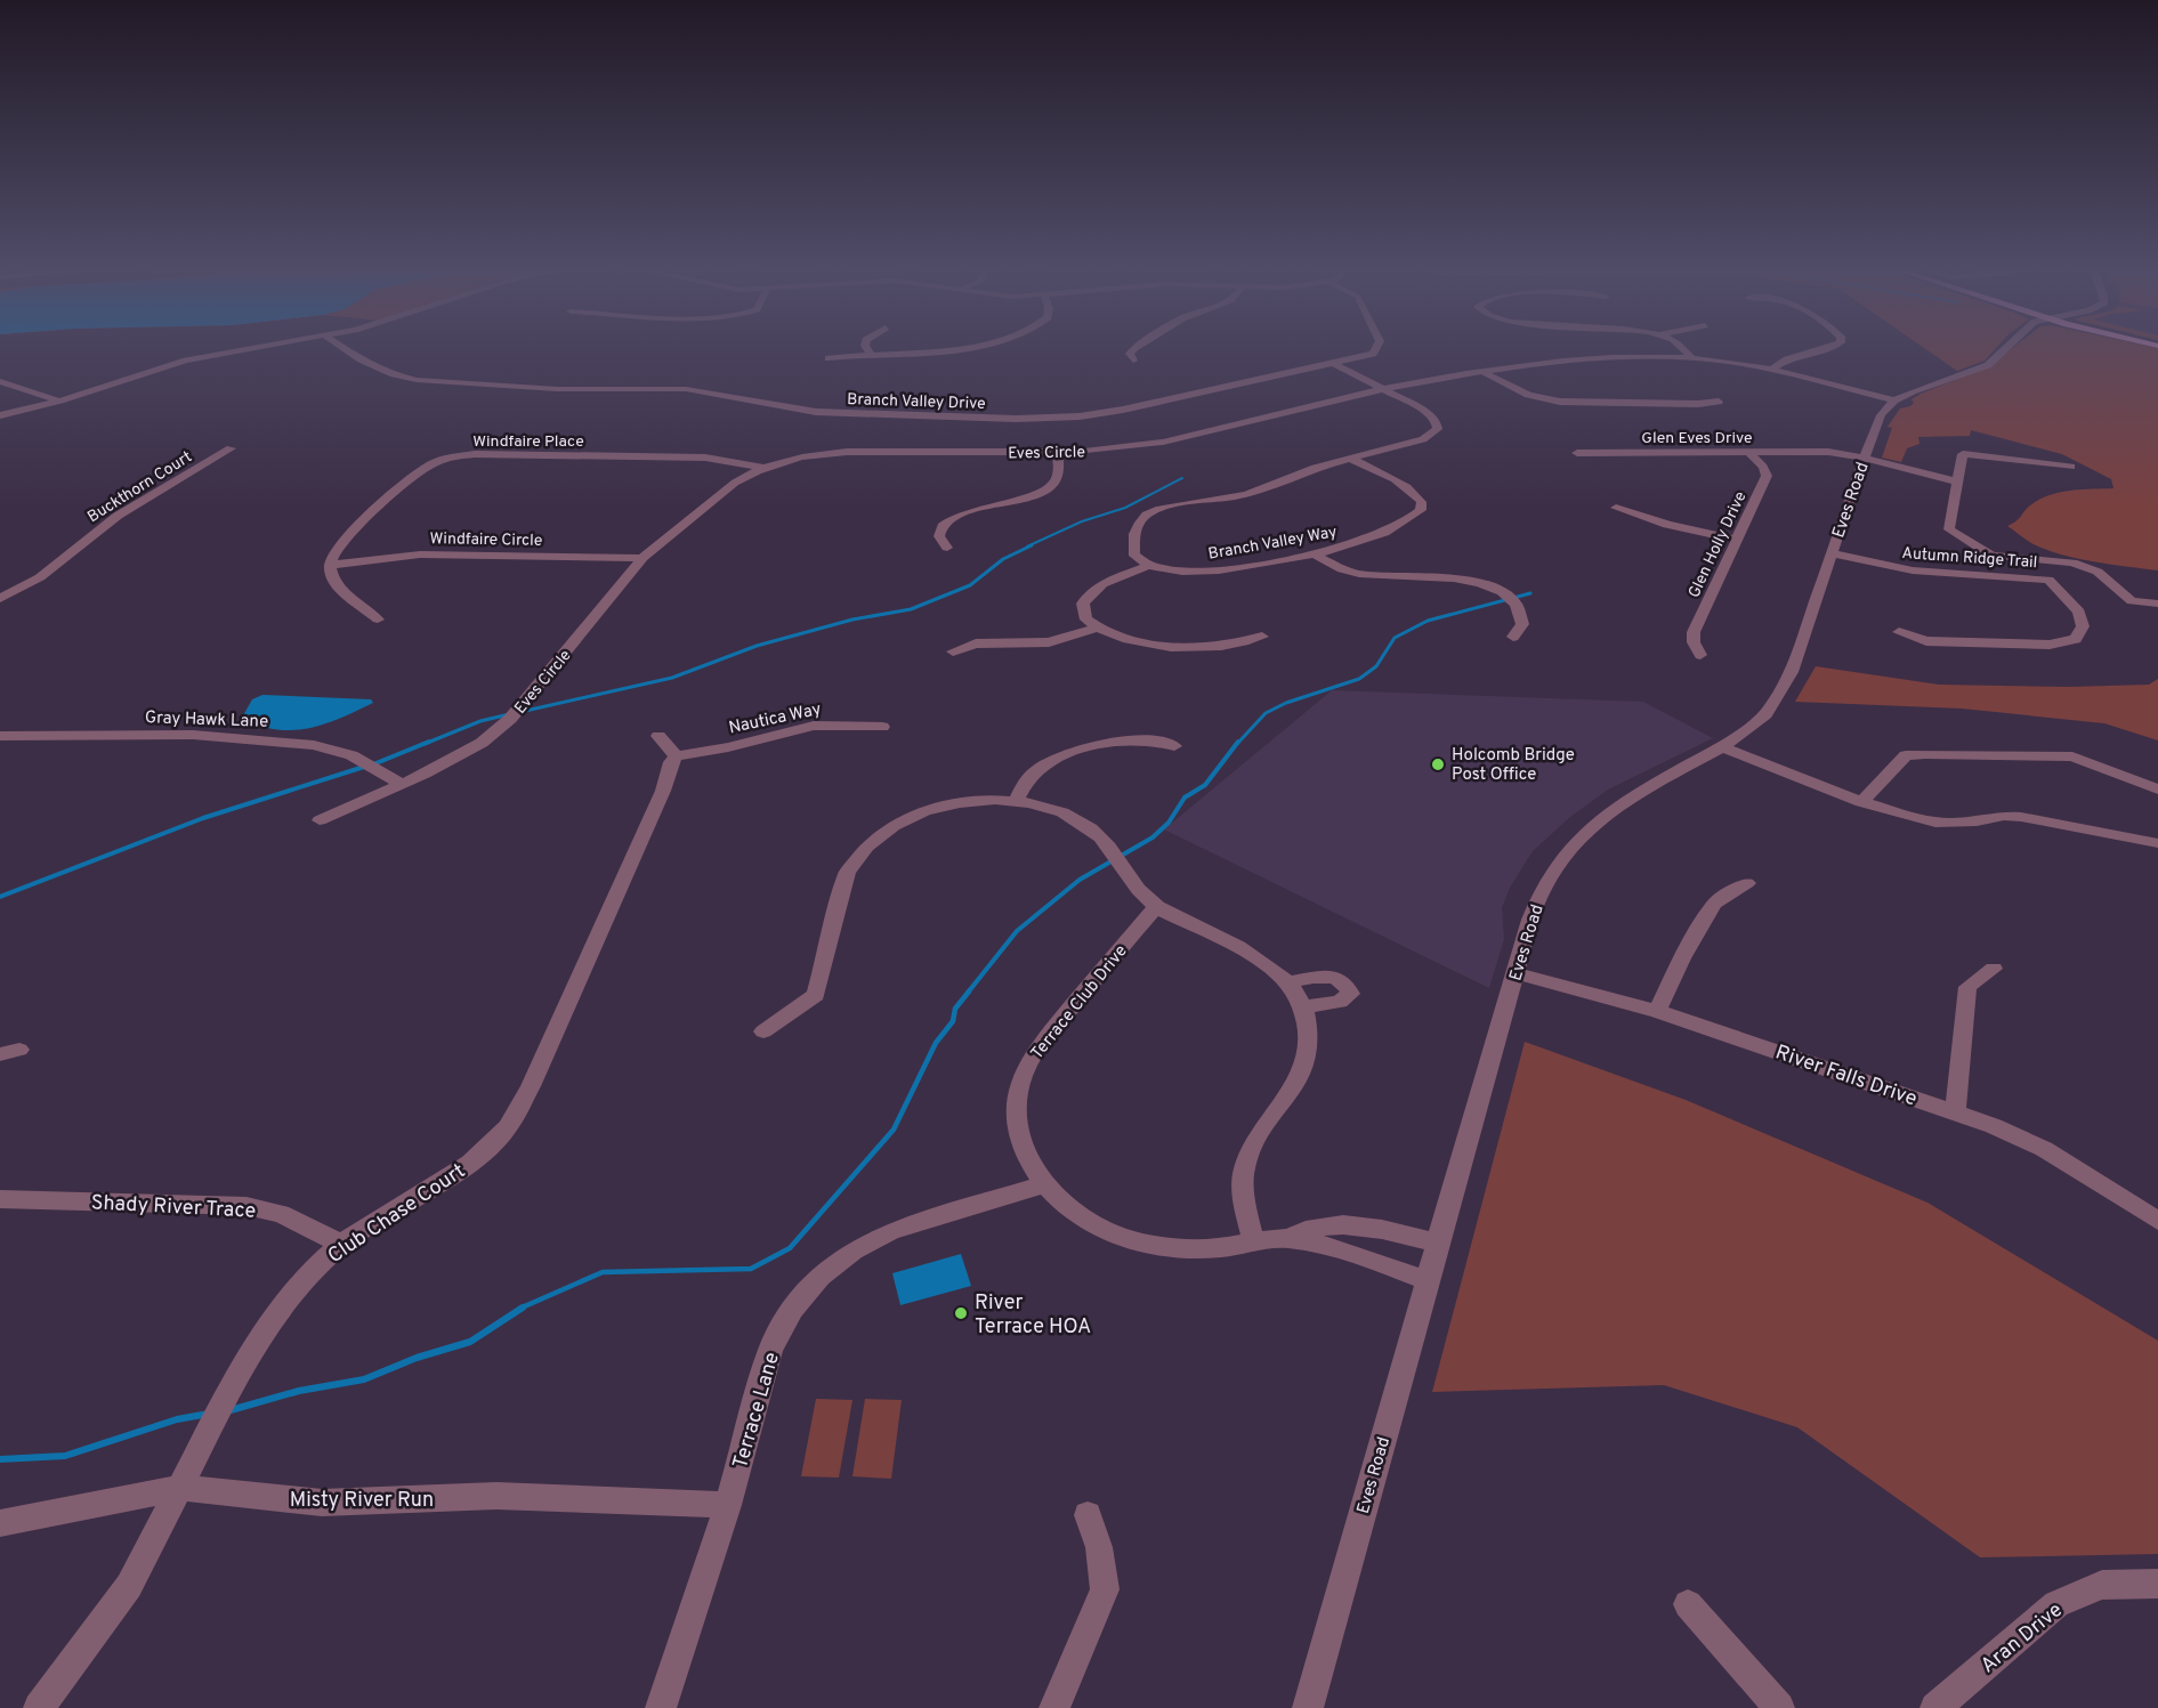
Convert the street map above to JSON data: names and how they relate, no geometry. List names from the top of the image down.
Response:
{
  "streets": {
    "street": [
      "Branch Valley Drive",
      "Glen Eves Drive",
      "Windfaire Place",
      "Eves Circle",
      "Buckthorn Court",
      "Eves Road",
      "Windfaire Circle",
      "Branch Valley Way",
      "Glen Holly Drive",
      "Autumn Ridge Trail",
      "Nautica Way",
      "Gray Hawk Lane",
      "Terrace Club Drive",
      "River Falls Drive",
      "Shady River Trace",
      "Club Chase Court",
      "Terrace Lane",
      "Misty River Run",
      "Aran Drive"
    ]
  },
  "crossings": [
    ["Glen Eves Drive", "Eves Road"],
    ["Glen Eves Drive", "Glen Holly Drive"],
    ["Windfaire Place", "Eves Circle"],
    ["Windfaire Place", "Windfaire Circle"],
    ["Eves Circle", "Eves Road"],
    ["Eves Circle", "Windfaire Circle"],
    ["Eves Circle", "Gray Hawk Lane"],
    ["Eves Road", "Autumn Ridge Trail"],
    ["Eves Road", "Terrace Club Drive"],
    ["Eves Road", "River Falls Drive"],
    ["Nautica Way", "Club Chase Court"],
    ["Terrace Club Drive", "Terrace Lane"],
    ["Shady River Trace", "Club Chase Court"],
    ["Club Chase Court", "Misty River Run"],
    ["Terrace Lane", "Misty River Run"]
  ],
  "places": ["Holcomb Bridge Post Office", "River Terrace HOA"]
}
